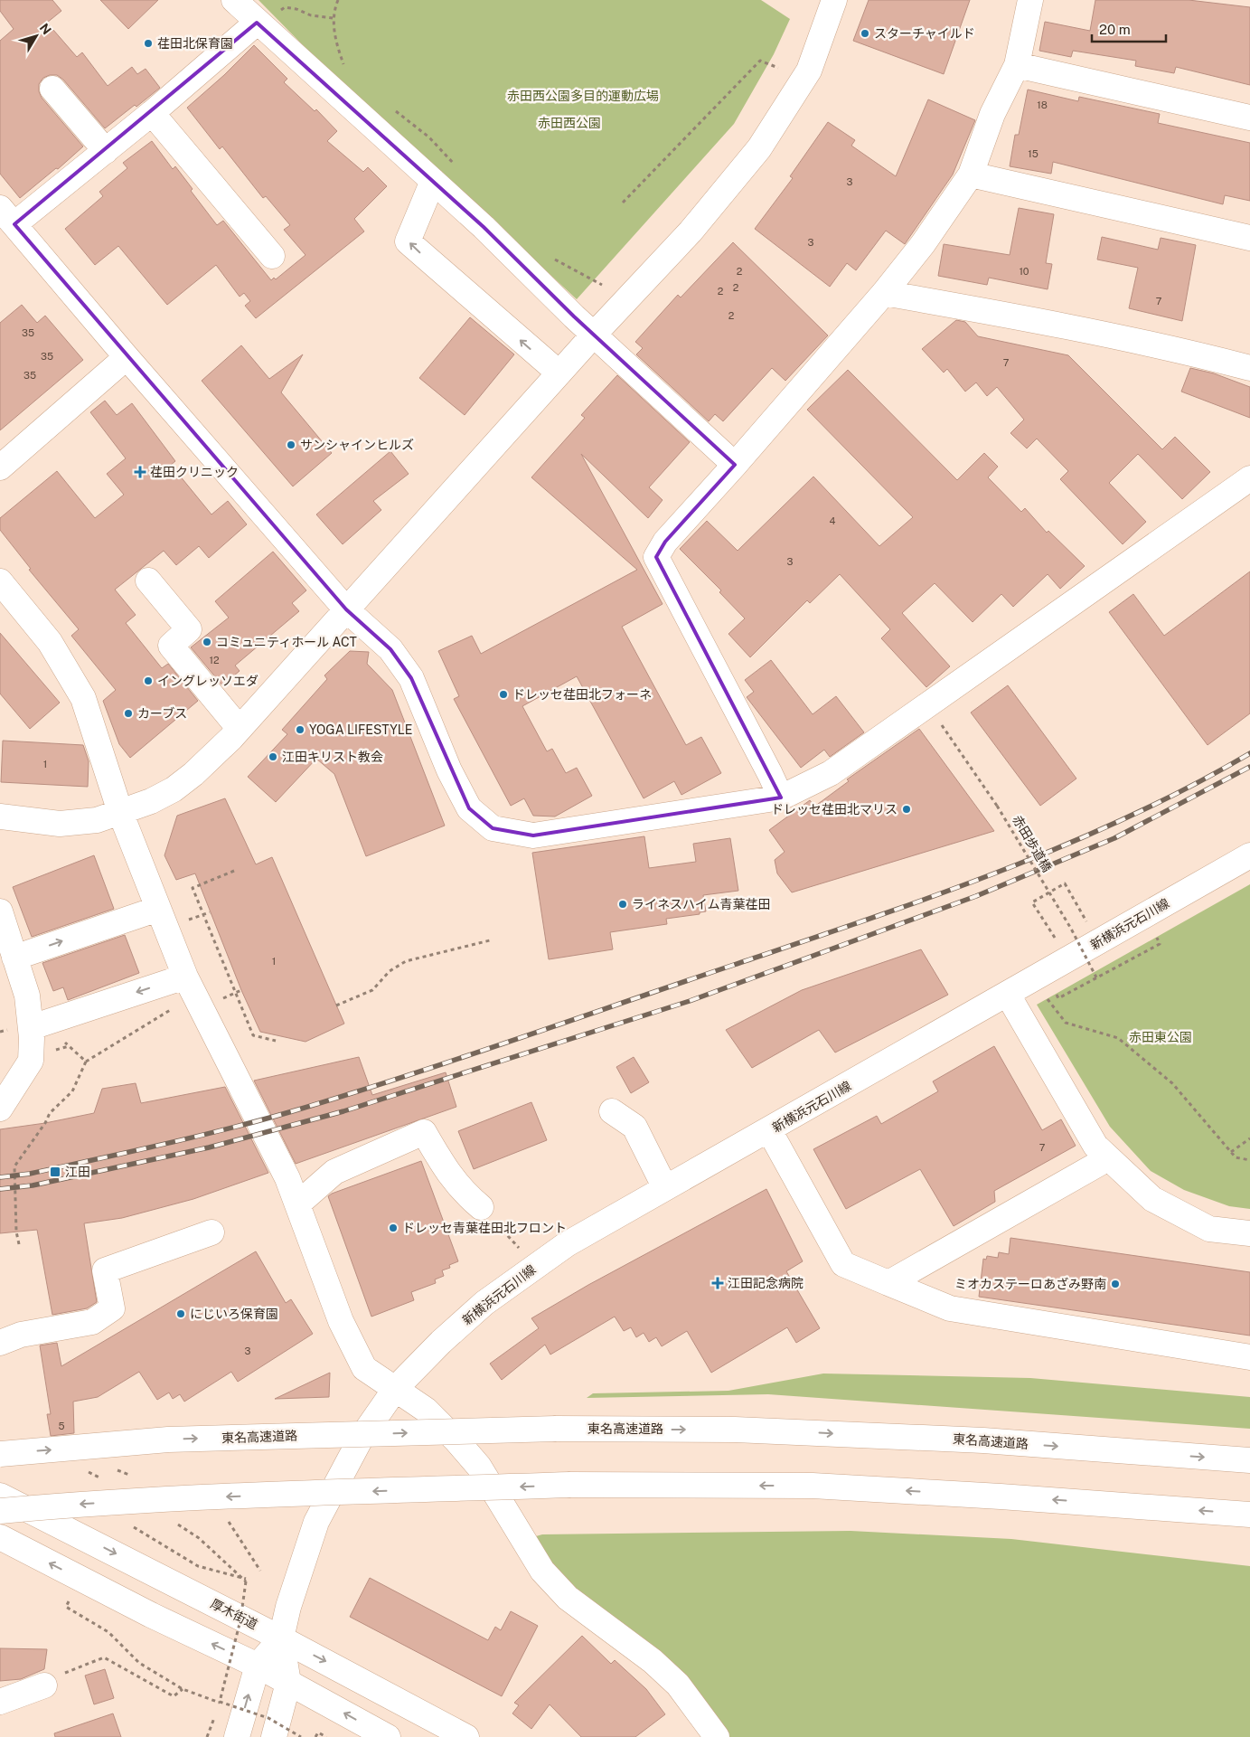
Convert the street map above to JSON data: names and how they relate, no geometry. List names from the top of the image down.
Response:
{
  "streets": {
    "main road": ["新横浜元石川線", "東名高速道路", "厚木街道"],
    "path": ["赤田歩道橋"]
  },
  "crossings": [
    ["新横浜元石川線", "厚木街道"]
  ],
  "parks": ["赤田西公園多目的運動広場", "赤田西公園", "赤田東公園"],
  "places": {
    "other": [
      "スターチャイルド",
      "荏田北保育園",
      "サンシャインヒルズ",
      "コミュニティホール ACT",
      "イングレッソエダ",
      "ドレッセ荏田北フォーネ",
      "カーブス",
      "YOGA LIFESTYLE",
      "江田キリスト教会",
      "ドレッセ荏田北マリス",
      "ライネスハイム青葉荏田",
      "ドレッセ青葉荏田北フロント",
      "ミオカステーロあざみ野南",
      "にじいろ保育園"
    ],
    "health": ["荏田クリニック", "江田記念病院"],
    "transit": ["江田"]
  },
  "house_numbers": [
    "18",
    "15",
    "3",
    "3",
    "2",
    "10",
    "2",
    "2",
    "7",
    "2",
    "35",
    "35",
    "7",
    "35",
    "4",
    "3",
    "12",
    "1",
    "1",
    "7",
    "3",
    "5"
  ],
  "scale_bar": "20 m",
  "north": "top right"
}
